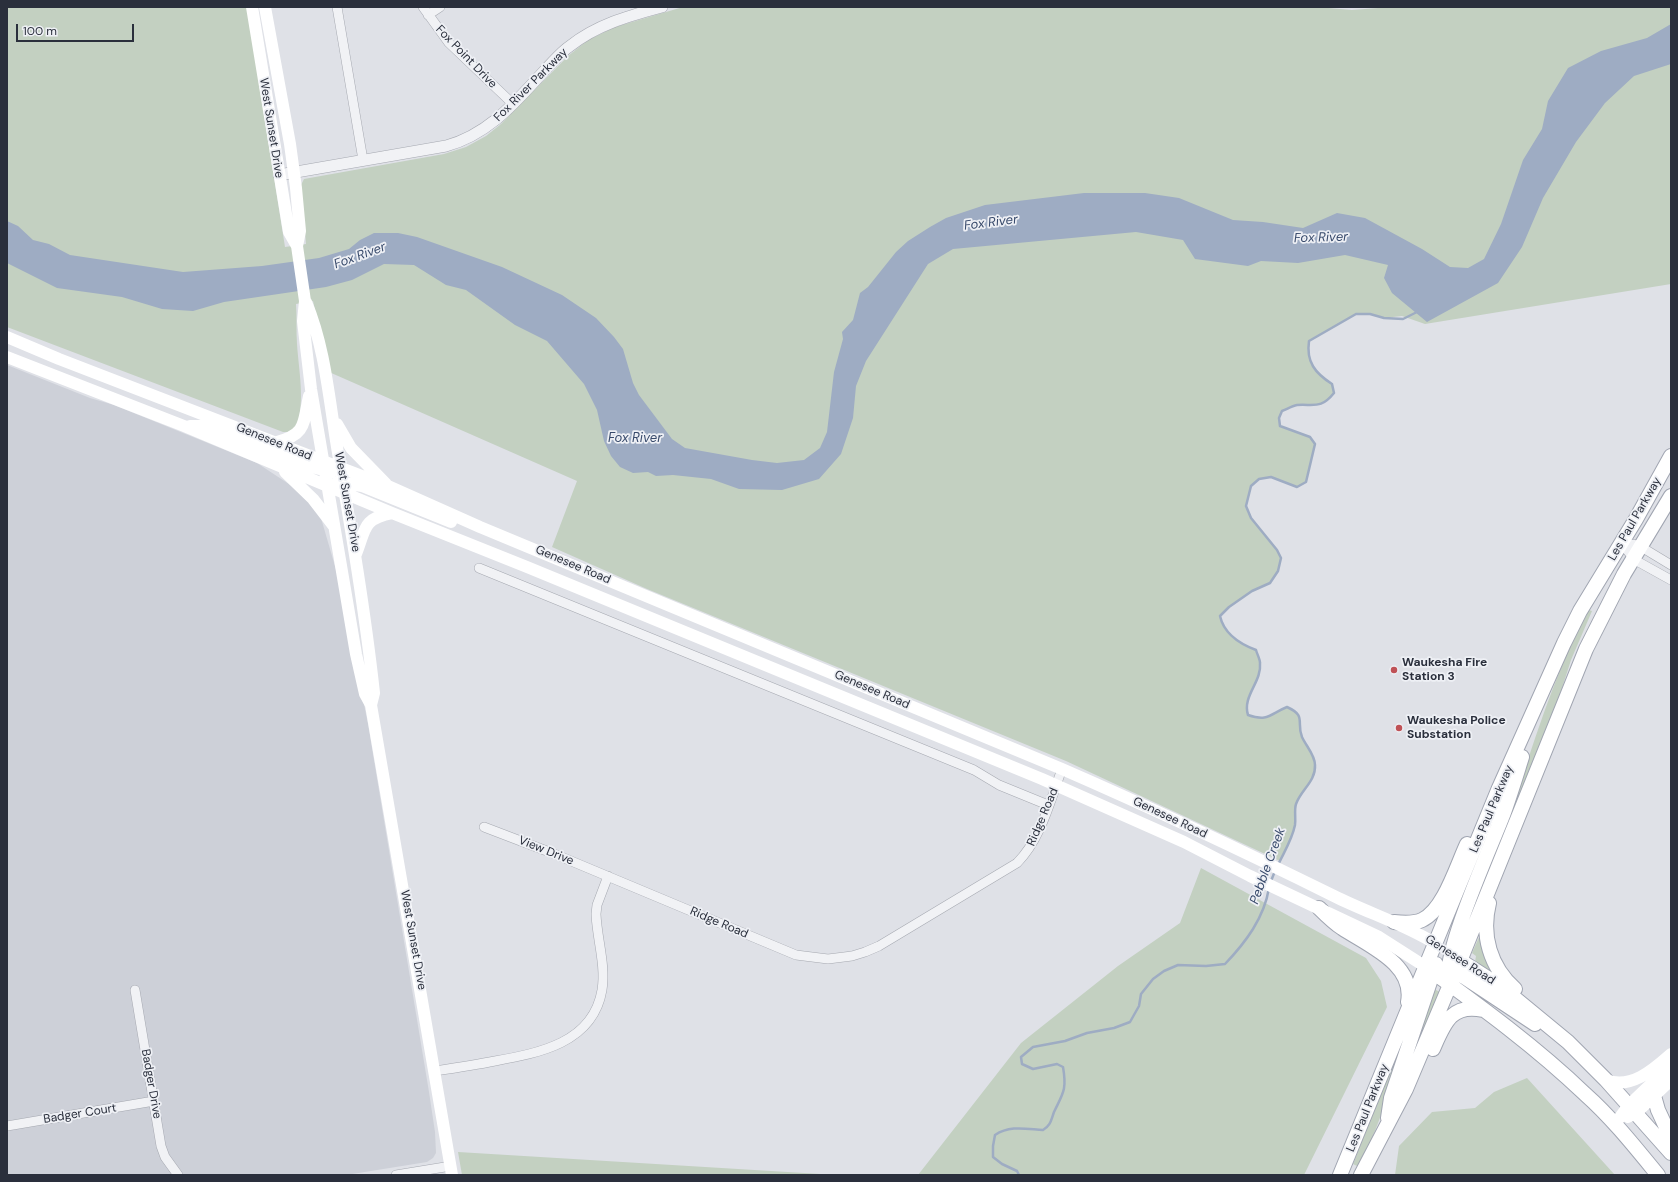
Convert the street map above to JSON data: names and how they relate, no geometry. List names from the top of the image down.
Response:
{
  "streets": {
    "main road": ["West Sunset Drive", "Genesee Road", "Les Paul Parkway"],
    "street": [
      "Fox Point Drive",
      "Fox River Parkway",
      "Ridge Road",
      "View Drive",
      "Badger Drive",
      "Badger Court"
    ]
  },
  "crossings": [
    ["Fox Point Drive", "Fox River Parkway"],
    ["Fox River Parkway", "West Sunset Drive"],
    ["West Sunset Drive", "Genesee Road"],
    ["Genesee Road", "Les Paul Parkway"],
    ["Genesee Road", "Ridge Road"],
    ["Ridge Road", "View Drive"],
    ["Badger Drive", "Badger Court"]
  ],
  "water": ["Fox River", "Pebble Creek"],
  "places": ["Waukesha Fire Station 3", "Waukesha Police Substation"],
  "scale_bar": "100 m"
}
